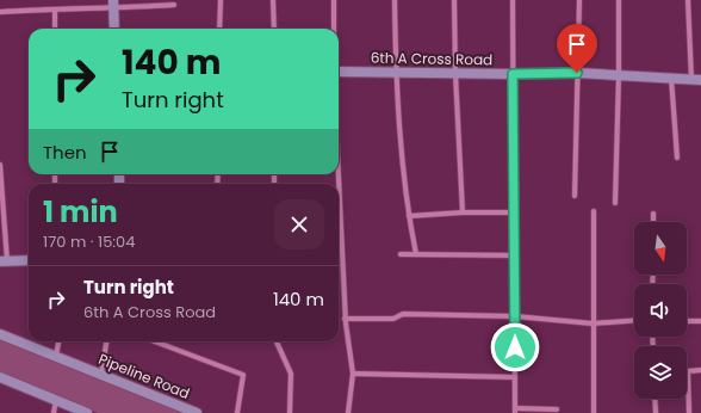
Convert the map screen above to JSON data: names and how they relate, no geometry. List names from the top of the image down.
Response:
{
  "streets": {
    "street": ["6th A Cross Road", "Pipeline Road"]
  },
  "north": "bottom",
  "page": {
    "turn": ["140 m", "Turn right"],
    "then": "Then",
    "heading": ["1 min", "170 m · 15:04"],
    "list": [
      {
        "name": "Turn right",
        "note": "6th A Cross Road",
        "value": "140 m"
      }
    ]
  }
}
